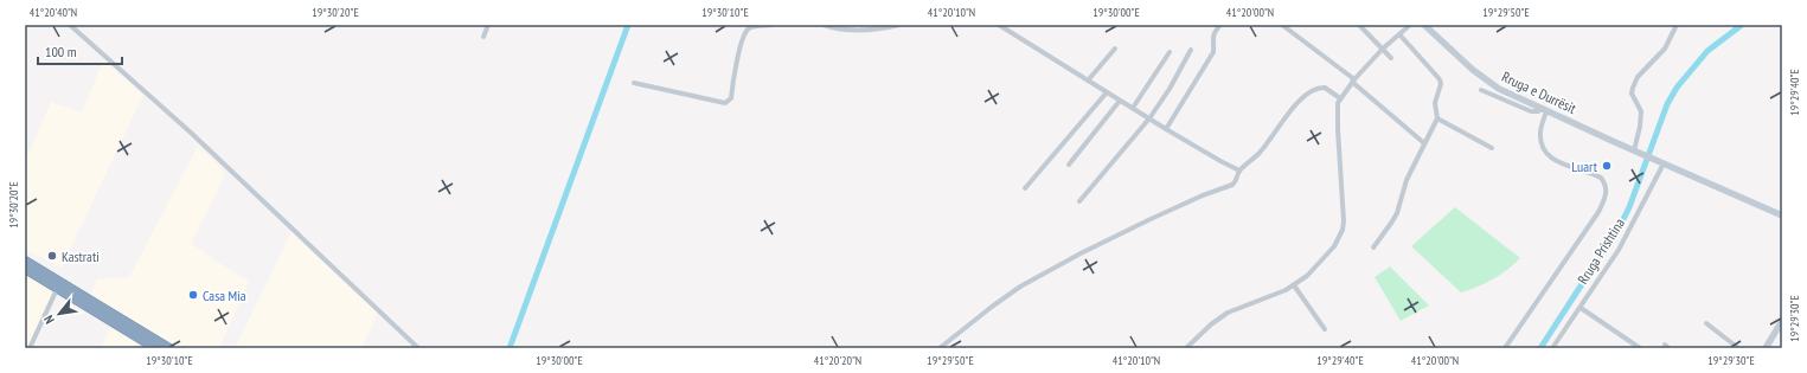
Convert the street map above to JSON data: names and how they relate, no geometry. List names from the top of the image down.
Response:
{
  "streets": {
    "main road": ["Rruga e Durrësit"],
    "street": ["Rruga Prishtina"]
  },
  "crossings": [
    ["Rruga e Durrësit", "Rruga Prishtina"]
  ],
  "places": ["Luart", "Kastrati", "Casa Mia"],
  "scale_bar": "100 m",
  "north": "bottom left",
  "coordinates": [
    "41°20'40\"N",
    "19°30'20\"E",
    "19°30'10\"E",
    "41°20'10\"N",
    "19°30'00\"E",
    "41°20'00\"N",
    "19°29'50\"E",
    "19°29'40\"E",
    "19°29'30\"E",
    "41°20'20\"N"
  ]
}
